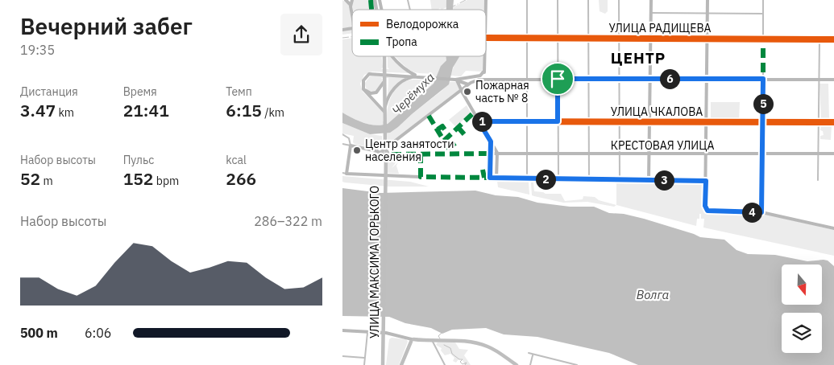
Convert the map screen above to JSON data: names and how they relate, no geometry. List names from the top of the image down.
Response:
{
  "streets": {
    "main road": ["УЛИЦА МАКСИМА ГОРЬКОГО"],
    "street": ["УЛИЦА РАДИЩЕВА", "УЛИЦА ЧКАЛОВА", "КРЕСТОВАЯ УЛИЦА"]
  },
  "districts": ["ЦЕНТР"],
  "water": ["Черёмуха", "Волга"],
  "places": ["Пожарная часть № 8", "Центр занятости населения"],
  "legend": ["Велодорожка", "Тропа"],
  "north": "bottom",
  "page": {
    "heading": ["Вечерний забег", "19:35"],
    "stats": [
      ["Дистанция", "3.47 km"],
      ["Время", "21:41"],
      ["Темп", "6:15 /km"],
      ["Набор высоты", "52 m"],
      ["Пульс", "152 bpm"],
      ["kcal", "266"]
    ],
    "pins": [
      "6",
      "5",
      "1",
      "2",
      "3",
      "4"
    ],
    "chart": ["Набор высоты", "286–322 m"],
    "list": [
      {
        "name": "500 m",
        "note": "6:06"
      }
    ]
  }
}
